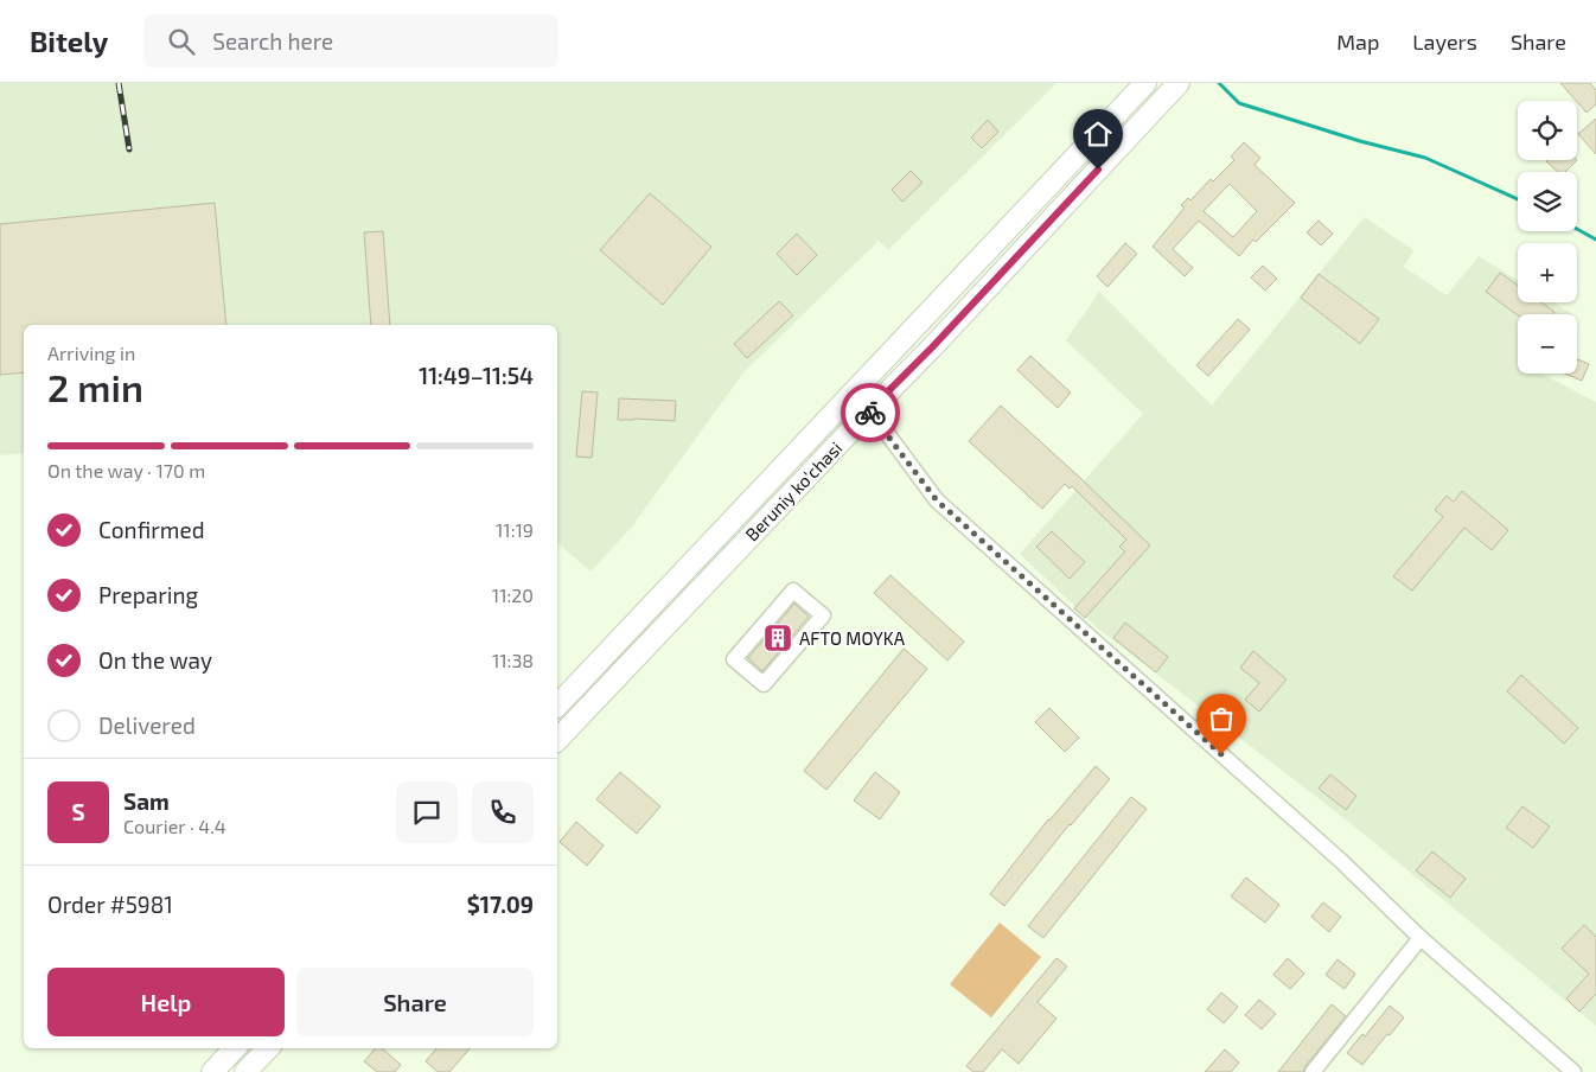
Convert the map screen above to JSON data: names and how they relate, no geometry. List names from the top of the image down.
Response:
{
  "streets": {
    "main road": ["Beruniy ko'chasi"]
  },
  "places": {
    "building": ["AFTO MOYKA"]
  },
  "page": {
    "header": "Bitely",
    "search": "Search here",
    "nav": ["Map", "Layers", "Share"],
    "map_buttons": ["+", "−"],
    "heading": ["2 min", "Arriving in", "11:49–11:54"],
    "panel": [
      "Sam",
      "Courier · 4.4",
      "Order #5981",
      "$17.09"
    ],
    "bar": "On the way · 170 m",
    "list": [
      ["Confirmed", "11:19"],
      ["Preparing", "11:20"],
      ["On the way", "11:38"],
      "Delivered"
    ],
    "round": "S",
    "buttons": ["Help", "Share"]
  }
}
